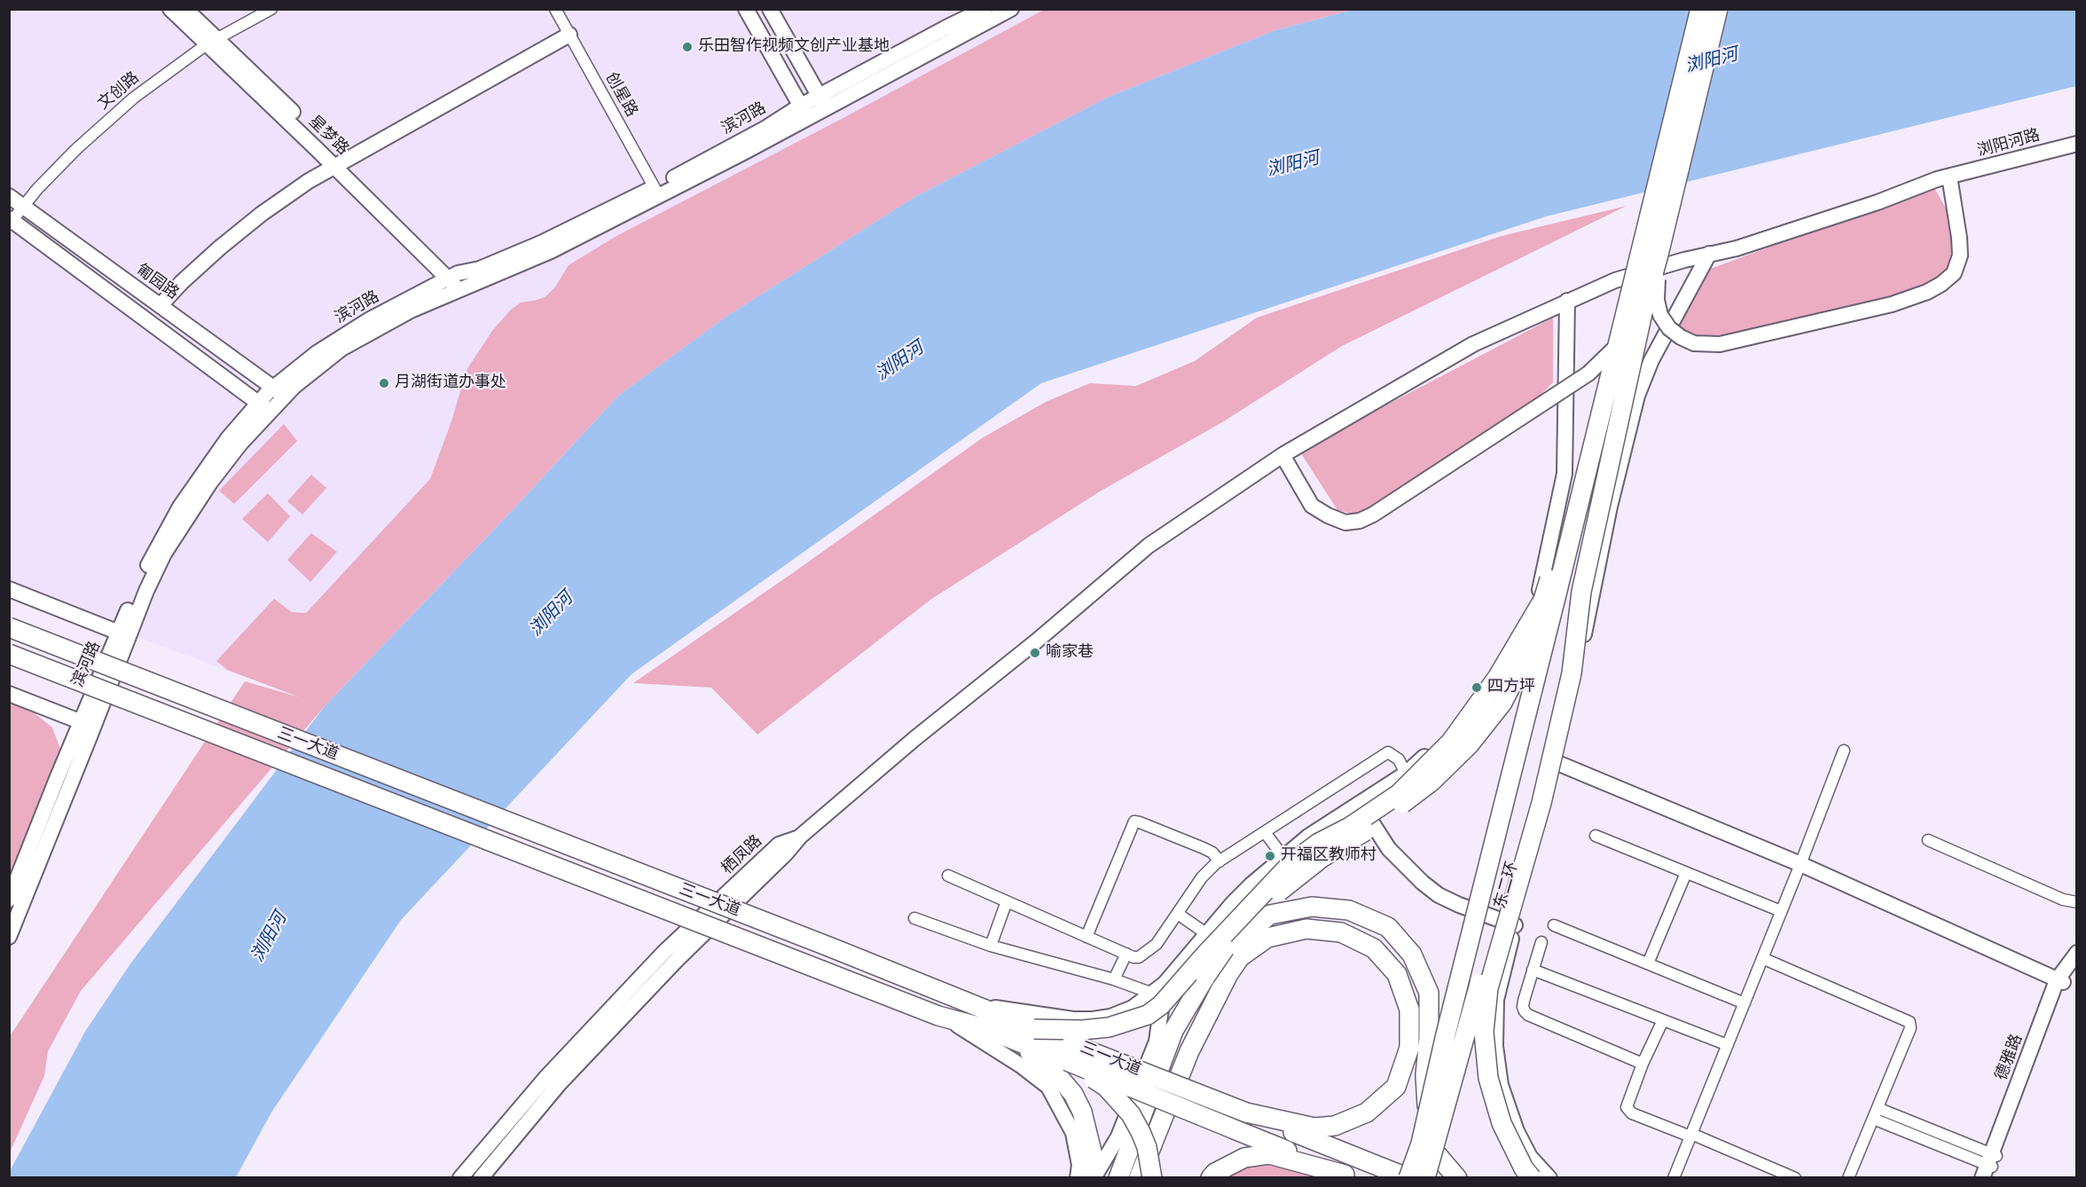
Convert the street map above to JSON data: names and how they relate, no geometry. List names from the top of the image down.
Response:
{
  "streets": {
    "highway": ["三一大道", "东二环"],
    "street": [
      "文创路",
      "创星路",
      "滨河路",
      "星梦路",
      "浏阳河路",
      "匍园路",
      "栖凤路",
      "德雅路"
    ]
  },
  "crossings": [
    ["文创路", "星梦路"],
    ["文创路", "匍园路"],
    ["创星路", "滨河路"],
    ["滨河路", "星梦路"],
    ["滨河路", "匍园路"],
    ["浏阳河路", "栖凤路"]
  ],
  "water": ["浏阳河"],
  "places": [
    "乐田智作视频文创产业基地",
    "月湖街道办事处",
    "喻家巷",
    "四方坪",
    "开福区教师村"
  ]
}
